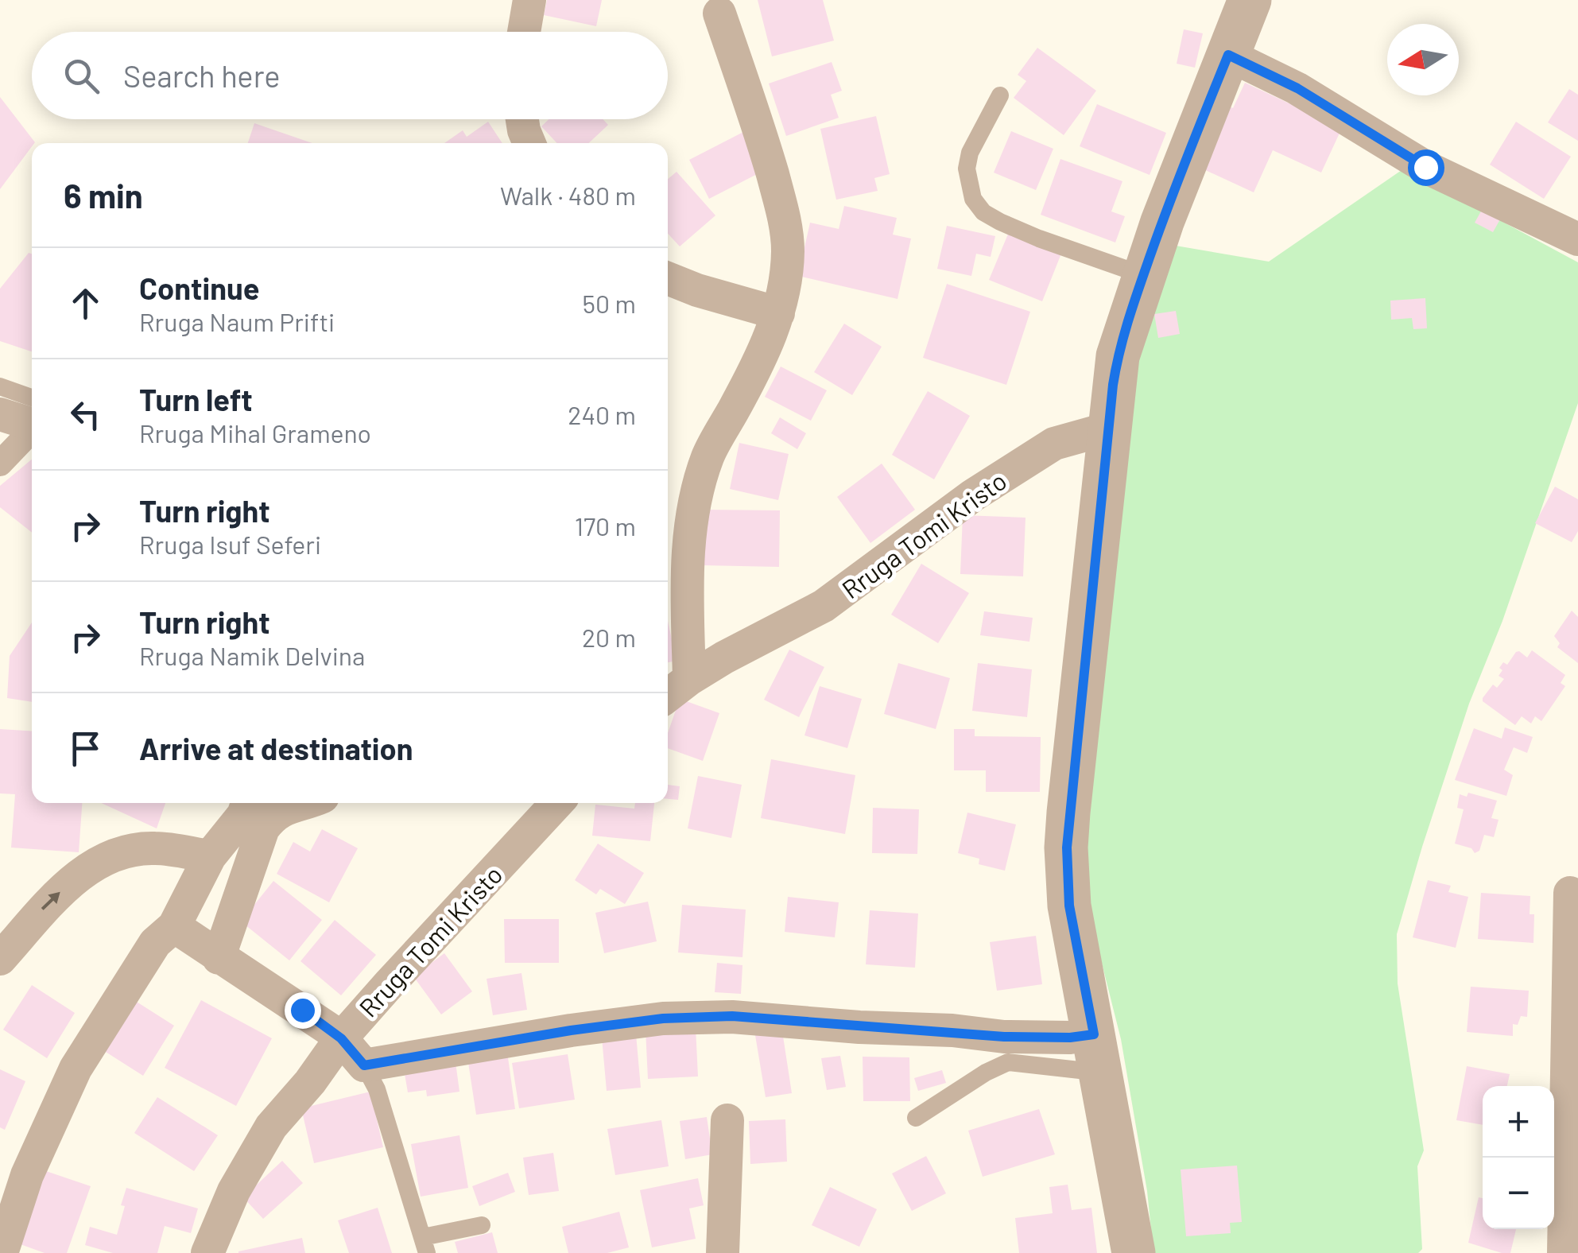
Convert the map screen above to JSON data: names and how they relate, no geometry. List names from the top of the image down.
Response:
{
  "streets": {
    "street": ["Rruga Tomi Kristo"]
  },
  "north": "left",
  "page": {
    "search": "Search here",
    "heading": ["6 min", "Walk · 480 m"],
    "list": [
      ["Continue", "Rruga Naum Prifti", "50 m"],
      ["Turn left", "Rruga Mihal Grameno", "240 m"],
      ["Turn right", "Rruga Isuf Seferi", "170 m"],
      ["Turn right", "Rruga Namik Delvina", "20 m"],
      "Arrive at destination"
    ],
    "map_buttons": ["+", "−"]
  }
}
